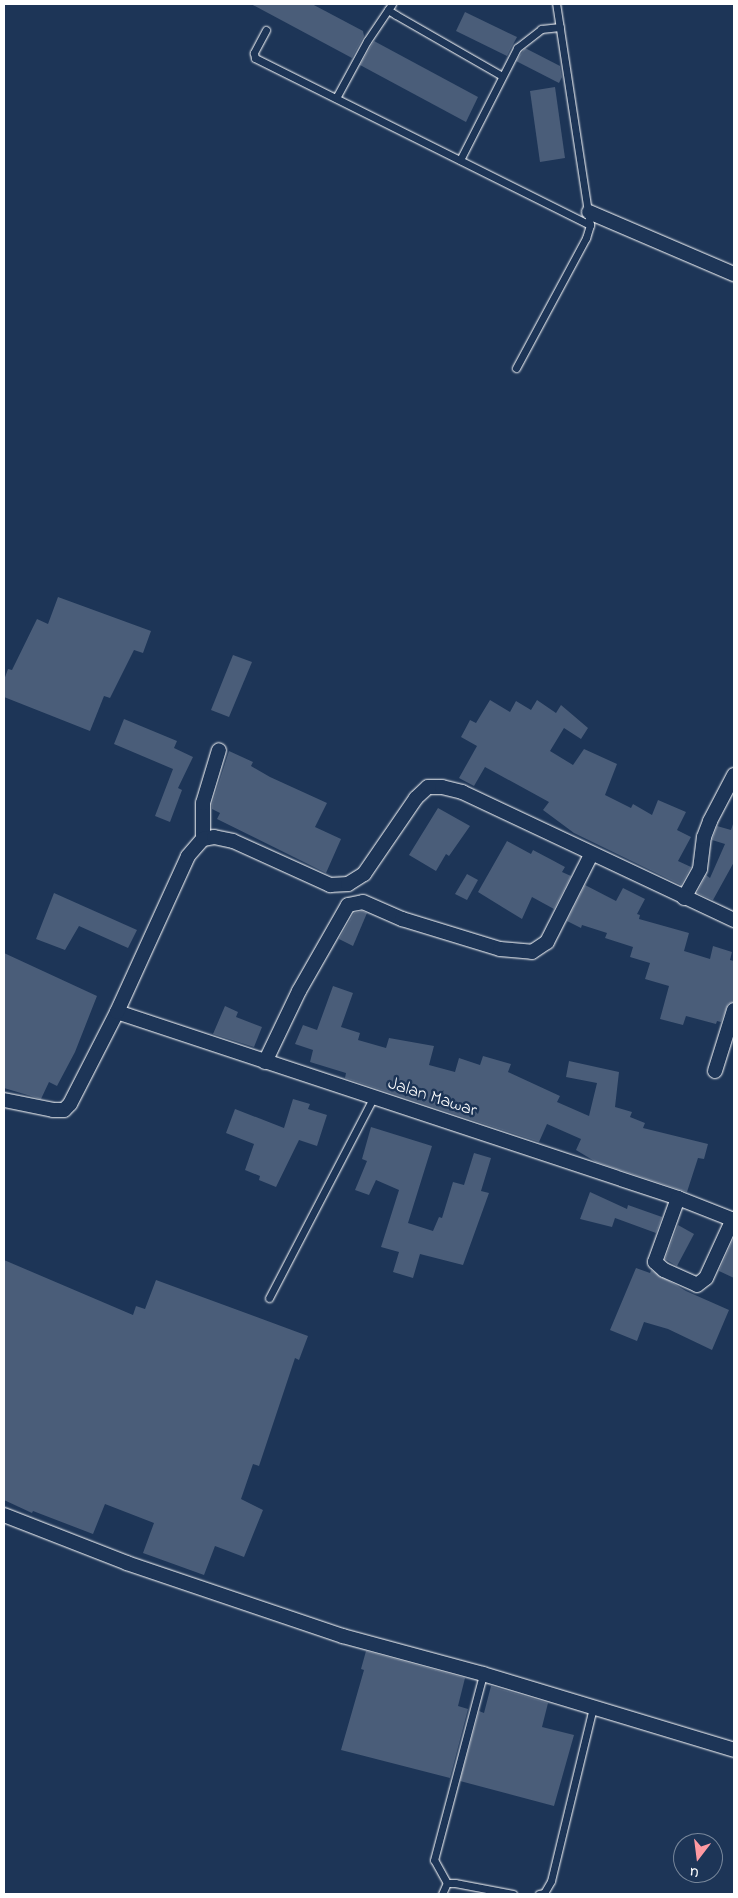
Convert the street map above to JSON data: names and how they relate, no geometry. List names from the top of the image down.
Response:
{
  "streets": {
    "street": ["Jalan Mawar"]
  },
  "north": "bottom"
}
